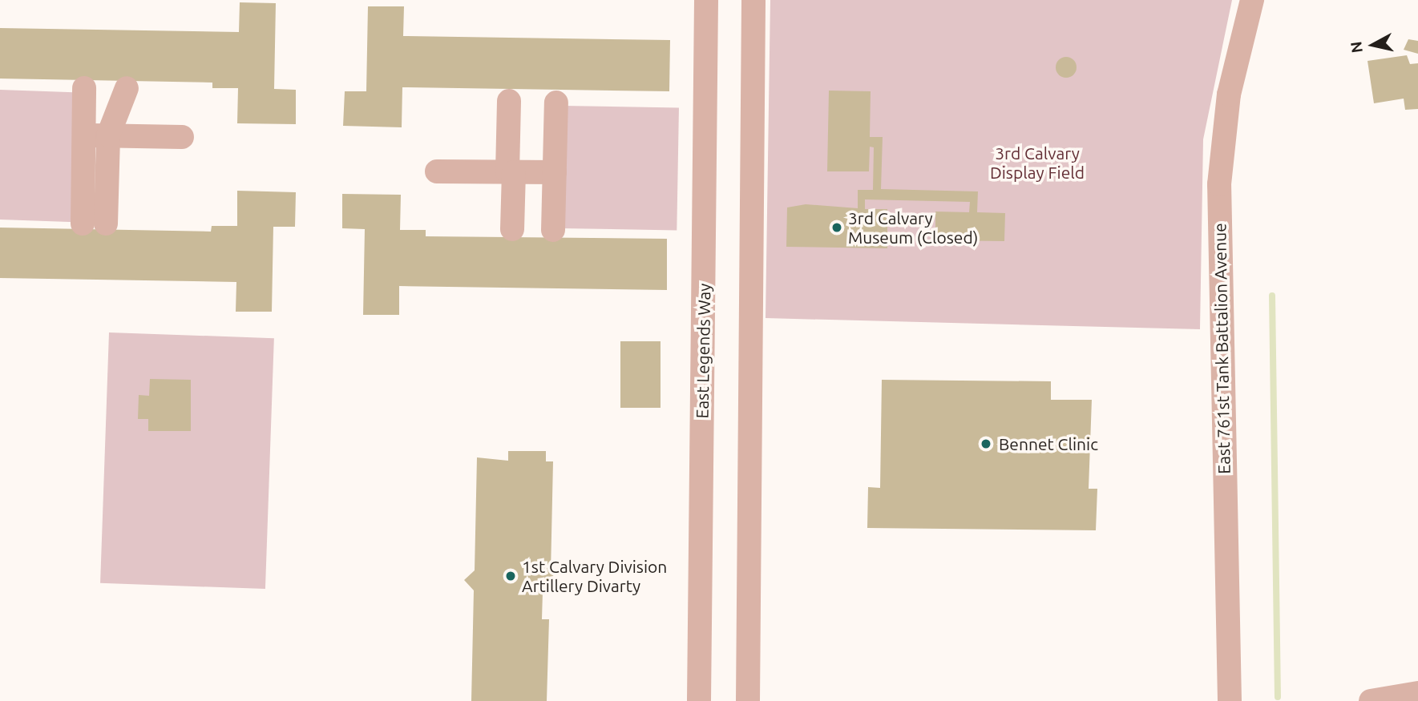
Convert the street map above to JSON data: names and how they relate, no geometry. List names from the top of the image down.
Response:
{
  "streets": {
    "street": ["East 761st Tank Battalion Avenue", "East Legends Way"]
  },
  "parks": ["3rd Calvary Display Field"],
  "places": ["3rd Calvary Museum (Closed)", "Bennet Clinic", "1st Calvary Division Artillery Divarty"],
  "north": "left"
}
